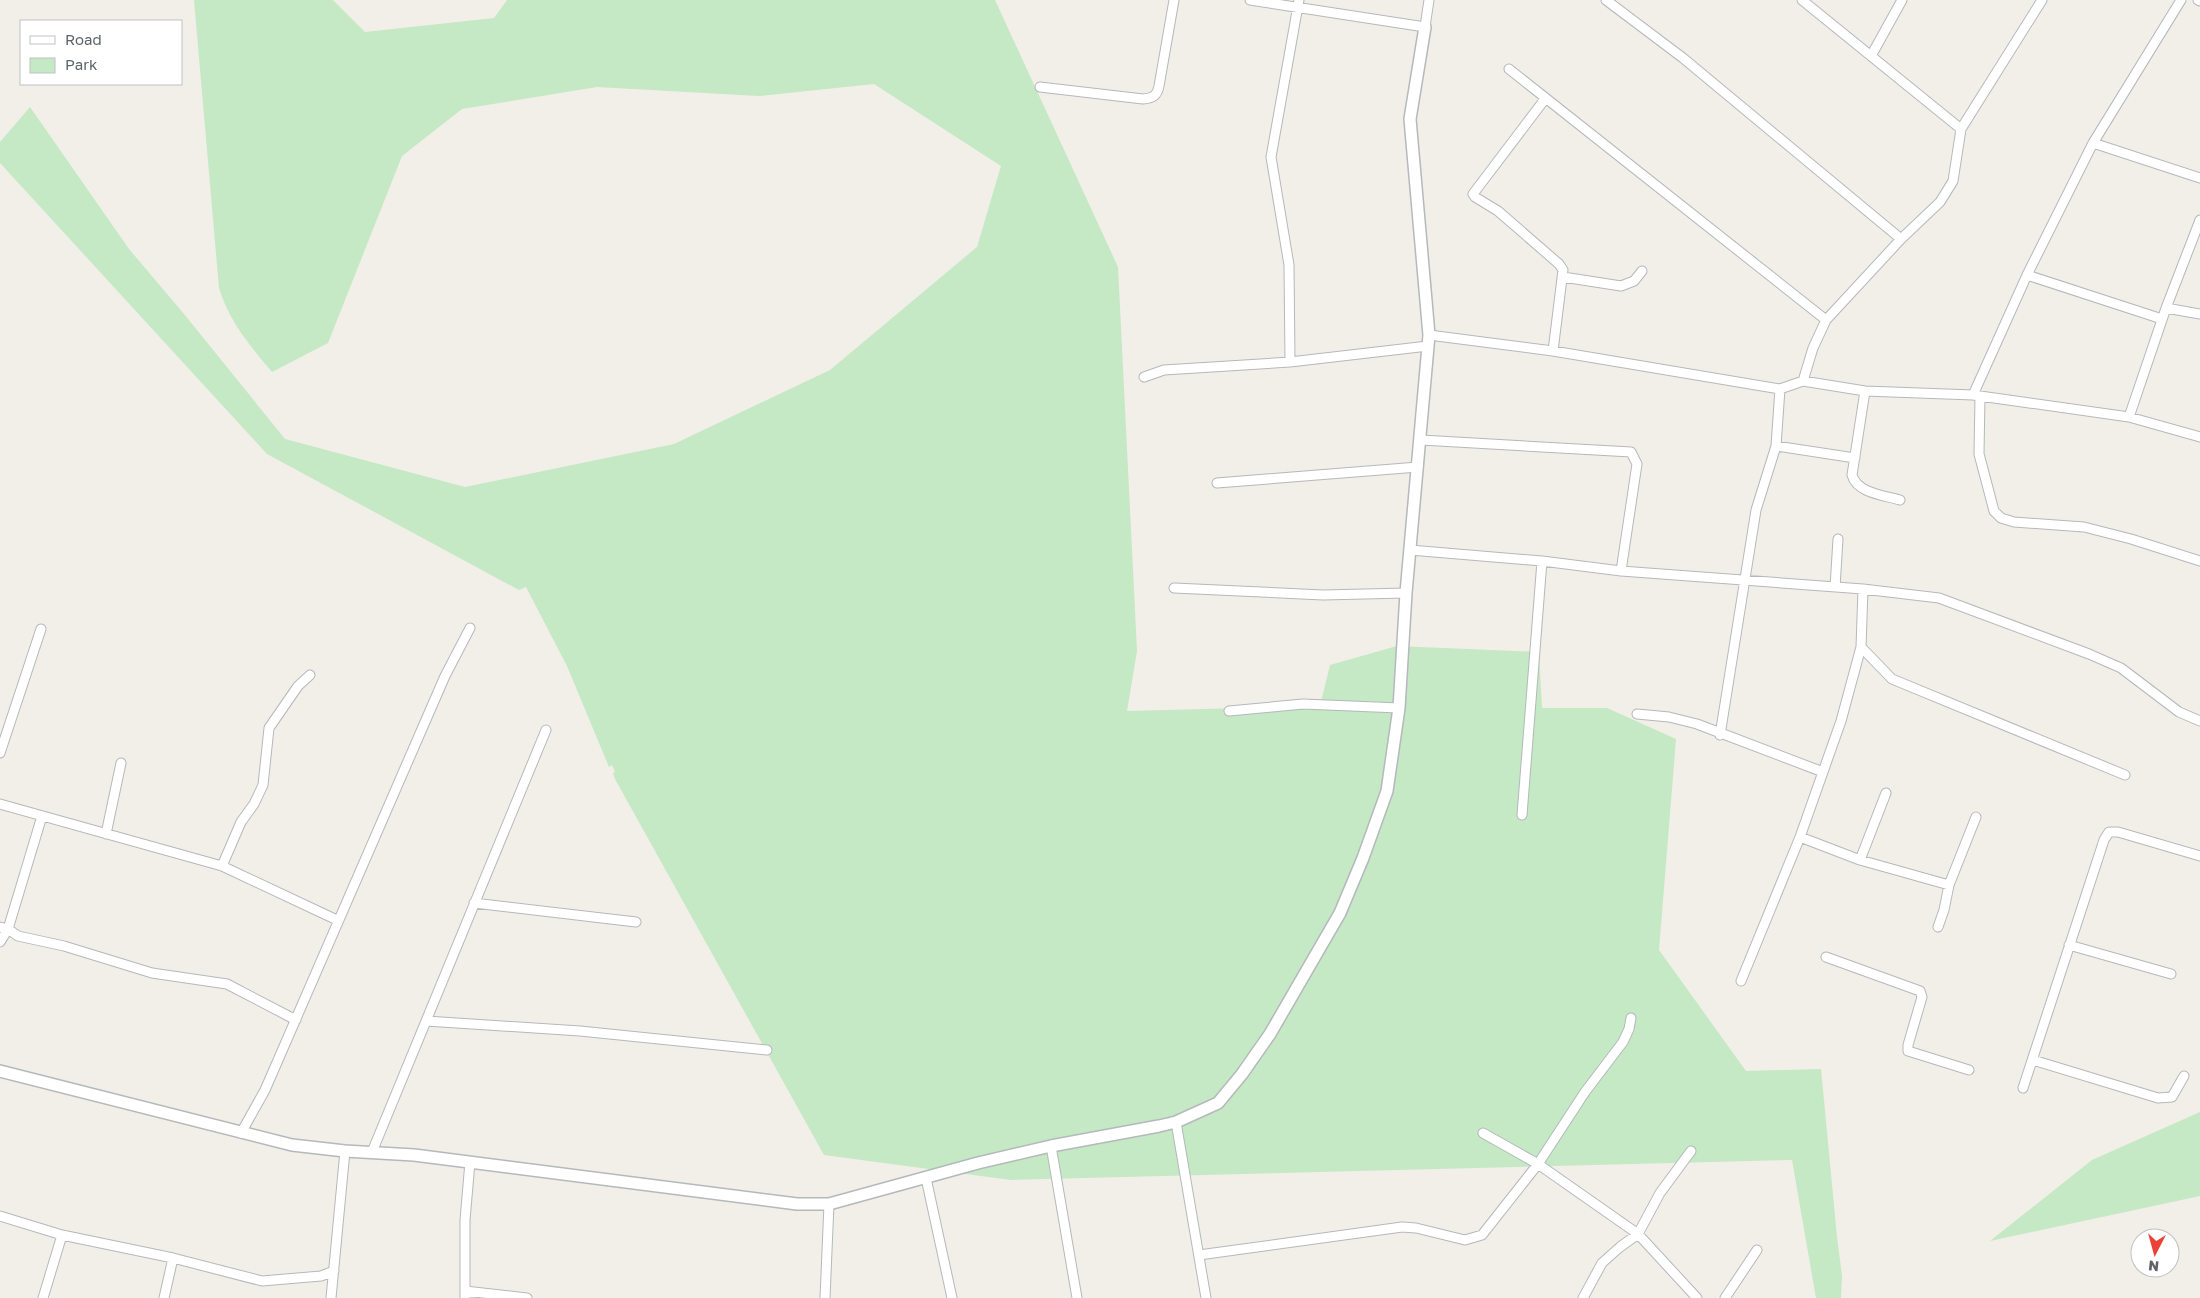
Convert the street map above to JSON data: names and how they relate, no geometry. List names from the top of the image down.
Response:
{
  "legend": ["Road", "Park"],
  "north": "bottom"
}
